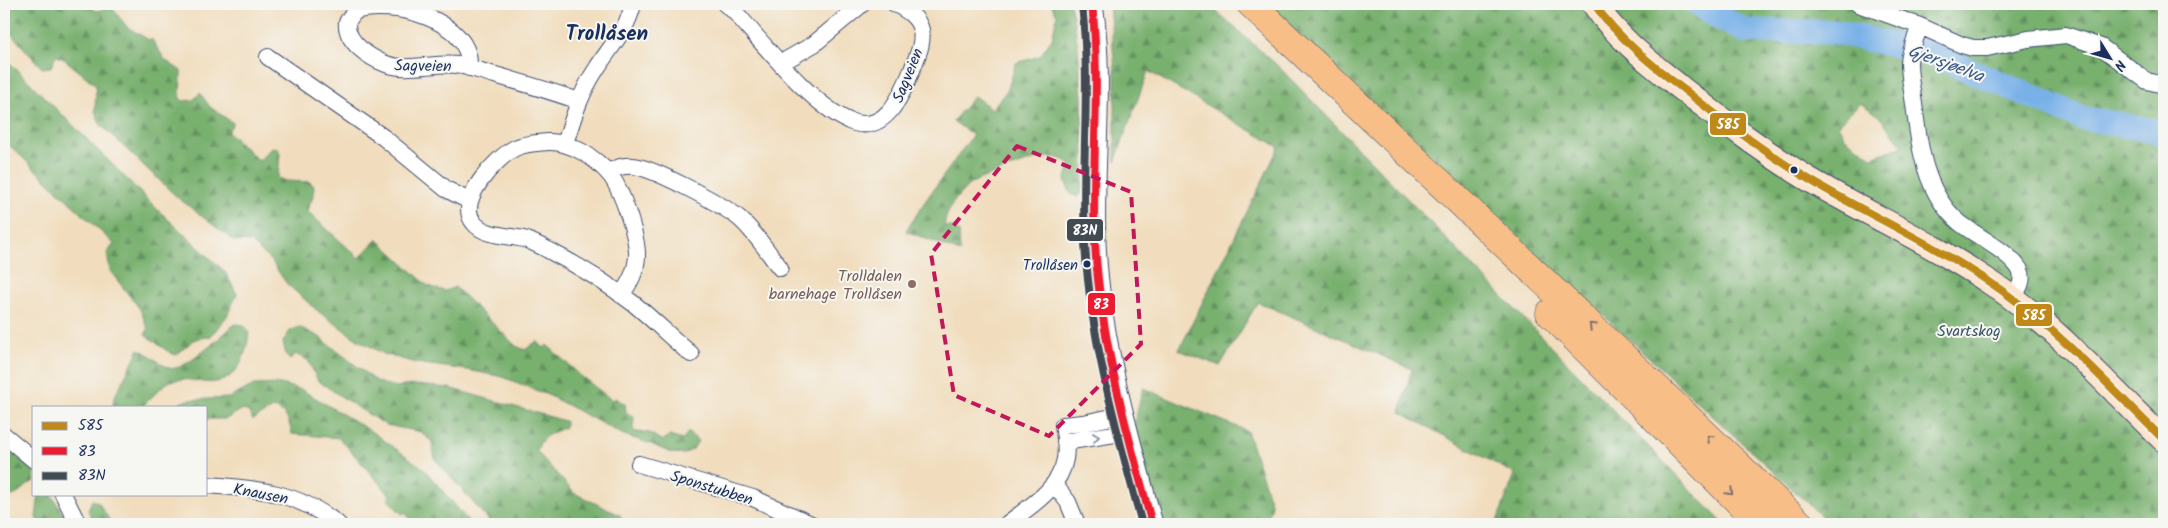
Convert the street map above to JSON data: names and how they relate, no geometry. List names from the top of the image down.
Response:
{
  "streets": {
    "street": ["Sagveien", "Sponstubben", "Knausen"]
  },
  "districts": ["Trollåsen"],
  "water": ["Gjersjøelva"],
  "parks": ["Svartskog"],
  "places": ["Trollåsen", "Trolldalen barnehage Trollåsen"],
  "lines": ["transit line 585", "transit line 83", "transit line 83N"],
  "legend": ["585", "83", "83N"],
  "north": "bottom right"
}
